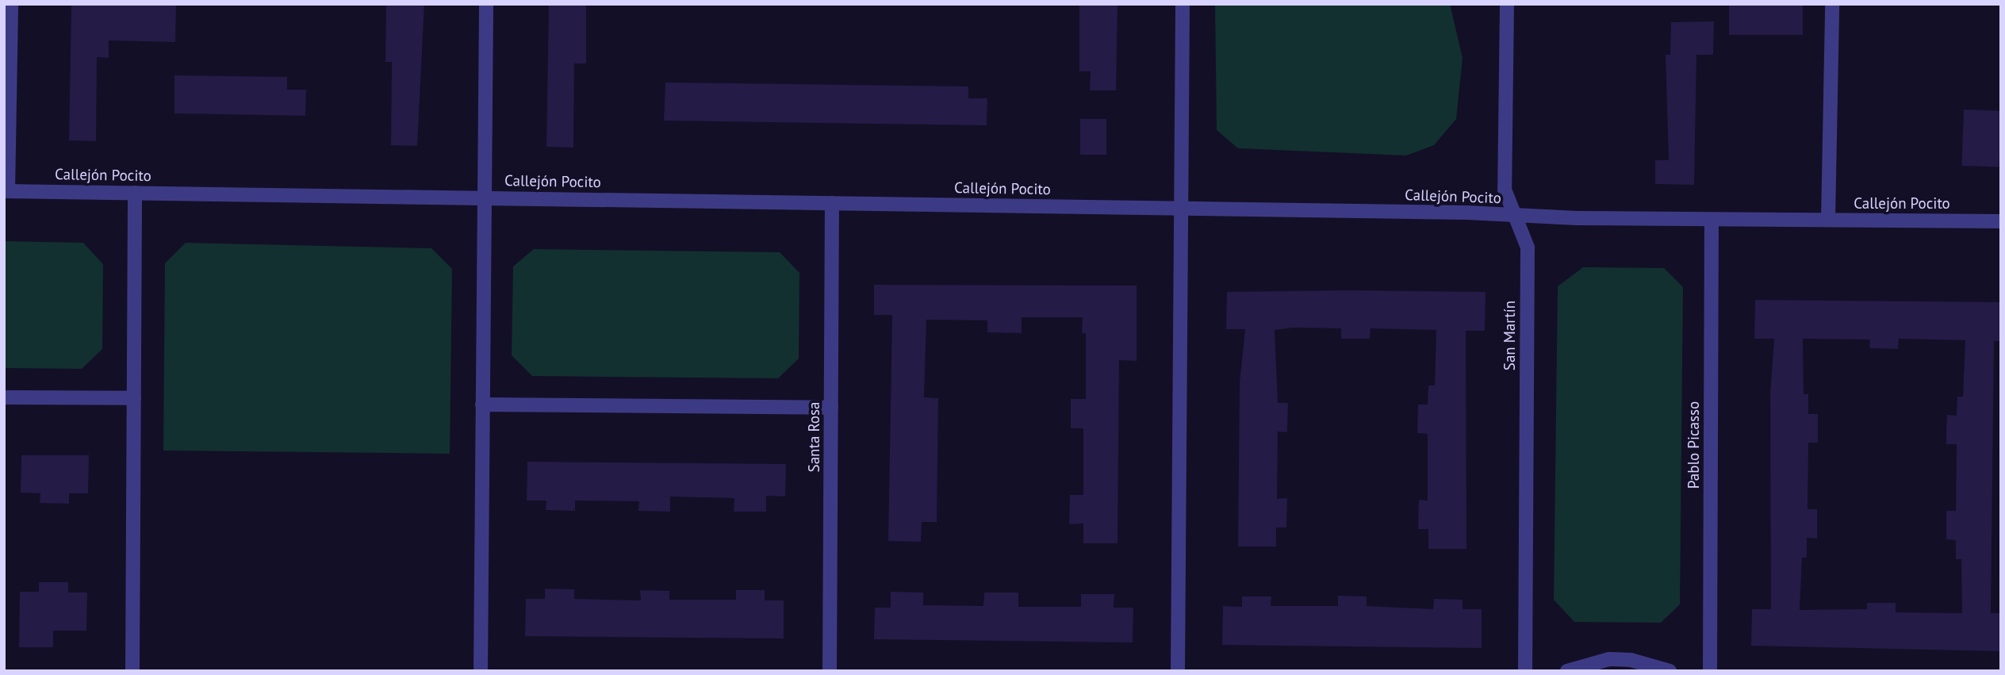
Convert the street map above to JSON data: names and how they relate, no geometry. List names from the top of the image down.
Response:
{
  "streets": {
    "street": [
      "Callejón Pocito",
      "San Martín",
      "Santa Rosa",
      "Pablo Picasso"
    ]
  },
  "crossings": [
    ["Callejón Pocito", "San Martín"],
    ["Callejón Pocito", "Santa Rosa"],
    ["Callejón Pocito", "Pablo Picasso"]
  ]
}
